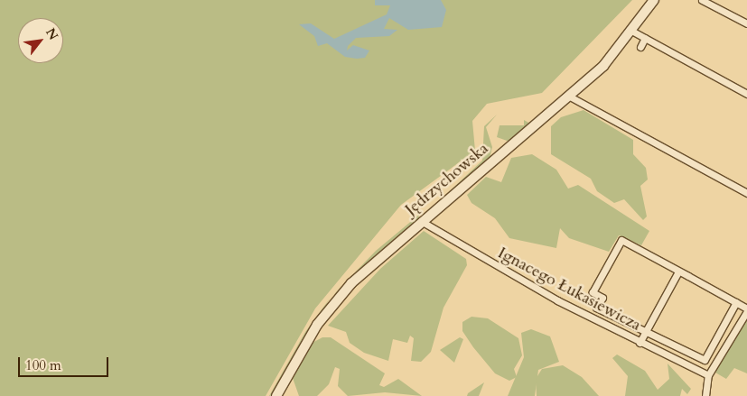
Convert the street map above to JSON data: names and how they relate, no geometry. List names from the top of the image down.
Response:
{
  "streets": {
    "main road": ["Jędrzychowska"],
    "street": ["Ignacego Łukasiewicza"]
  },
  "crossings": [
    ["Jędrzychowska", "Ignacego Łukasiewicza"]
  ],
  "scale_bar": "100 m",
  "north": "top right"
}
